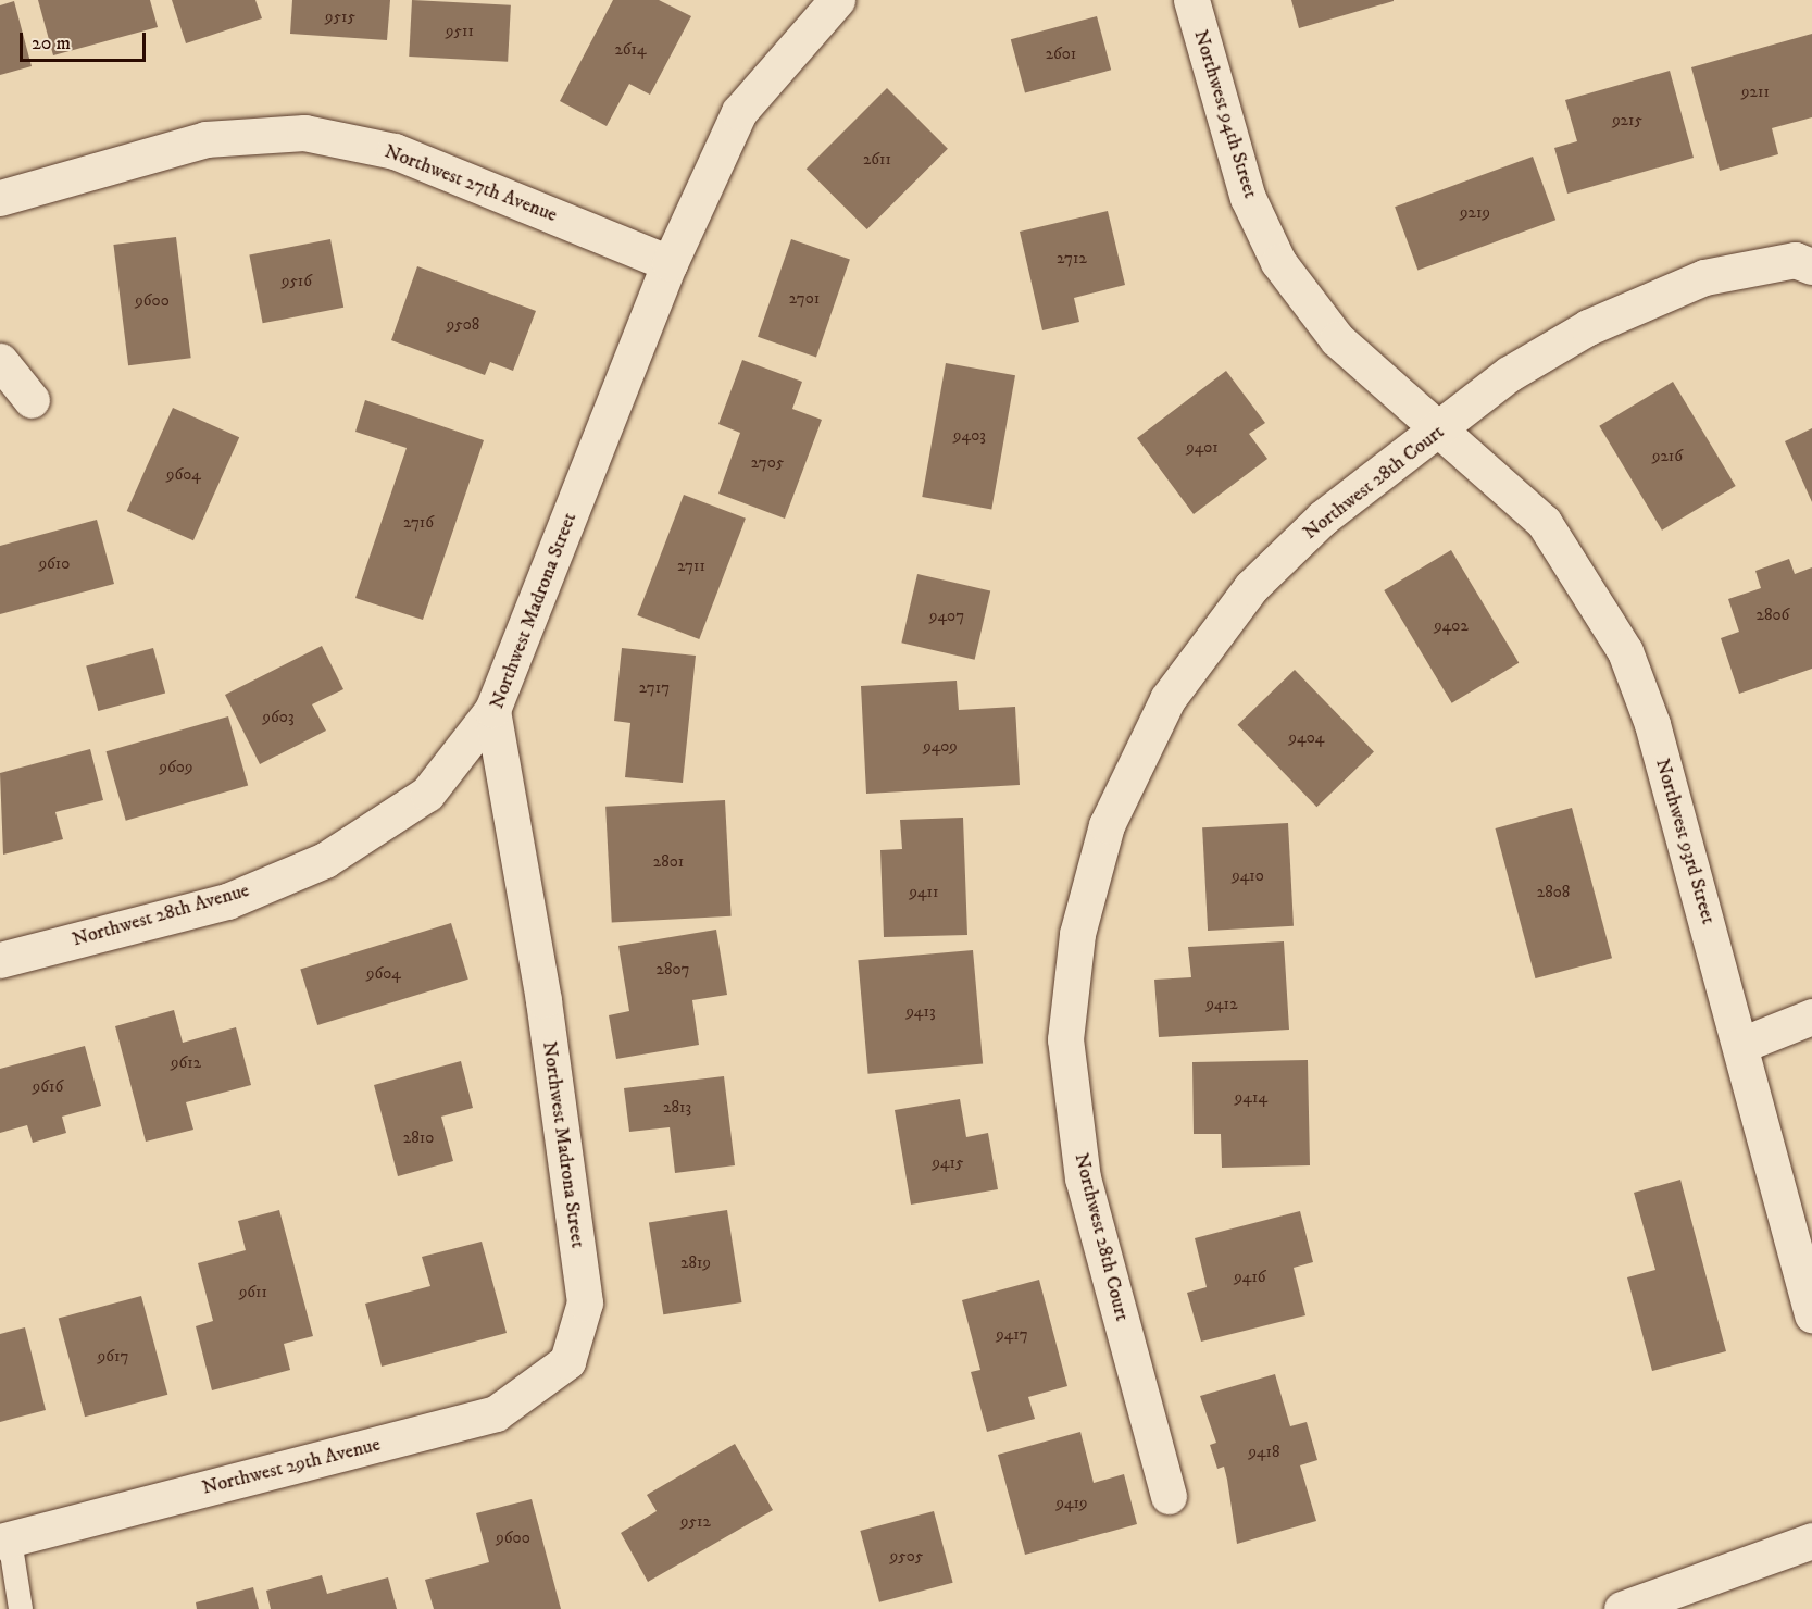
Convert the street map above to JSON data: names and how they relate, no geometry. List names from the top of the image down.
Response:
{
  "streets": {
    "street": [
      "Northwest 94th Street",
      "Northwest 27th Avenue",
      "Northwest 28th Court",
      "Northwest Madrona Street",
      "Northwest 93rd Street",
      "Northwest 28th Avenue",
      "Northwest 29th Avenue"
    ]
  },
  "crossings": [
    ["Northwest 94th Street", "Northwest 28th Court"],
    ["Northwest 94th Street", "Northwest 93rd Street"],
    ["Northwest 27th Avenue", "Northwest Madrona Street"],
    ["Northwest 28th Court", "Northwest 93rd Street"],
    ["Northwest Madrona Street", "Northwest 28th Avenue"],
    ["Northwest Madrona Street", "Northwest 29th Avenue"]
  ],
  "house_numbers": [
    "9515",
    "9511",
    "2614",
    "2601",
    "9211",
    "9215",
    "2611",
    "9219",
    "2712",
    "9516",
    "2701",
    "9600",
    "9508",
    "9403",
    "9401",
    "9216",
    "2705",
    "9604",
    "2716",
    "9610",
    "2711",
    "2806",
    "9407",
    "9402",
    "2717",
    "9603",
    "9404",
    "9409",
    "9609",
    "2801",
    "9410",
    "9411",
    "2808",
    "2807",
    "9604",
    "9412",
    "9413",
    "9612",
    "9616",
    "9414",
    "2813",
    "2810",
    "9415",
    "2819",
    "9416",
    "9611",
    "9417",
    "9617",
    "9418",
    "9419",
    "9512",
    "9600",
    "9505"
  ],
  "scale_bar": "20 m"
}
